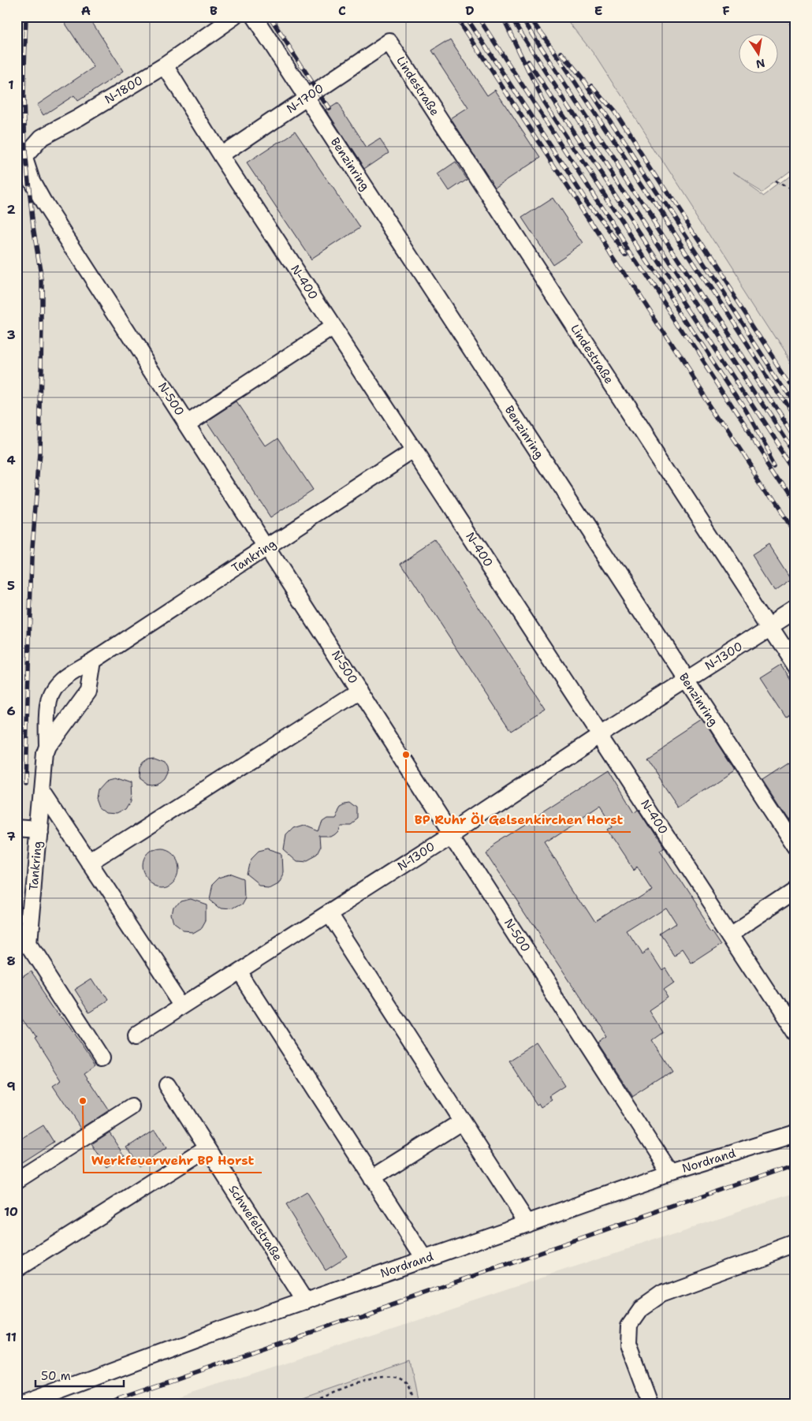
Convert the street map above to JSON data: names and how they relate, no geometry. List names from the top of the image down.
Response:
{
  "streets": {
    "lane": [
      "Lindestraße",
      "N-1800",
      "N-1700",
      "Benzinring",
      "N-400",
      "N-500",
      "Tankring",
      "N-1300",
      "Nordrand",
      "Schwefelstraße"
    ]
  },
  "crossings": [
    ["Lindestraße", "N-1700"],
    ["Lindestraße", "N-1300"],
    ["N-1800", "N-400"],
    ["N-1800", "N-500"],
    ["N-1700", "Benzinring"],
    ["N-1700", "N-400"],
    ["Benzinring", "N-1300"],
    ["N-400", "Tankring"],
    ["N-400", "N-1300"],
    ["N-500", "Tankring"],
    ["N-500", "N-1300"],
    ["N-500", "Nordrand"],
    ["Nordrand", "Schwefelstraße"]
  ],
  "places": ["BP Ruhr Öl Gelsenkirchen Horst", "Werkfeuerwehr BP Horst"],
  "scale_bar": "50 m",
  "north": "bottom",
  "grid": {
    "columns": [
      "A",
      "B",
      "C",
      "D",
      "E",
      "F"
    ],
    "rows": [
      "1",
      "2",
      "3",
      "4",
      "5",
      "6",
      "7",
      "8",
      "9",
      "10",
      "11"
    ]
  }
}
